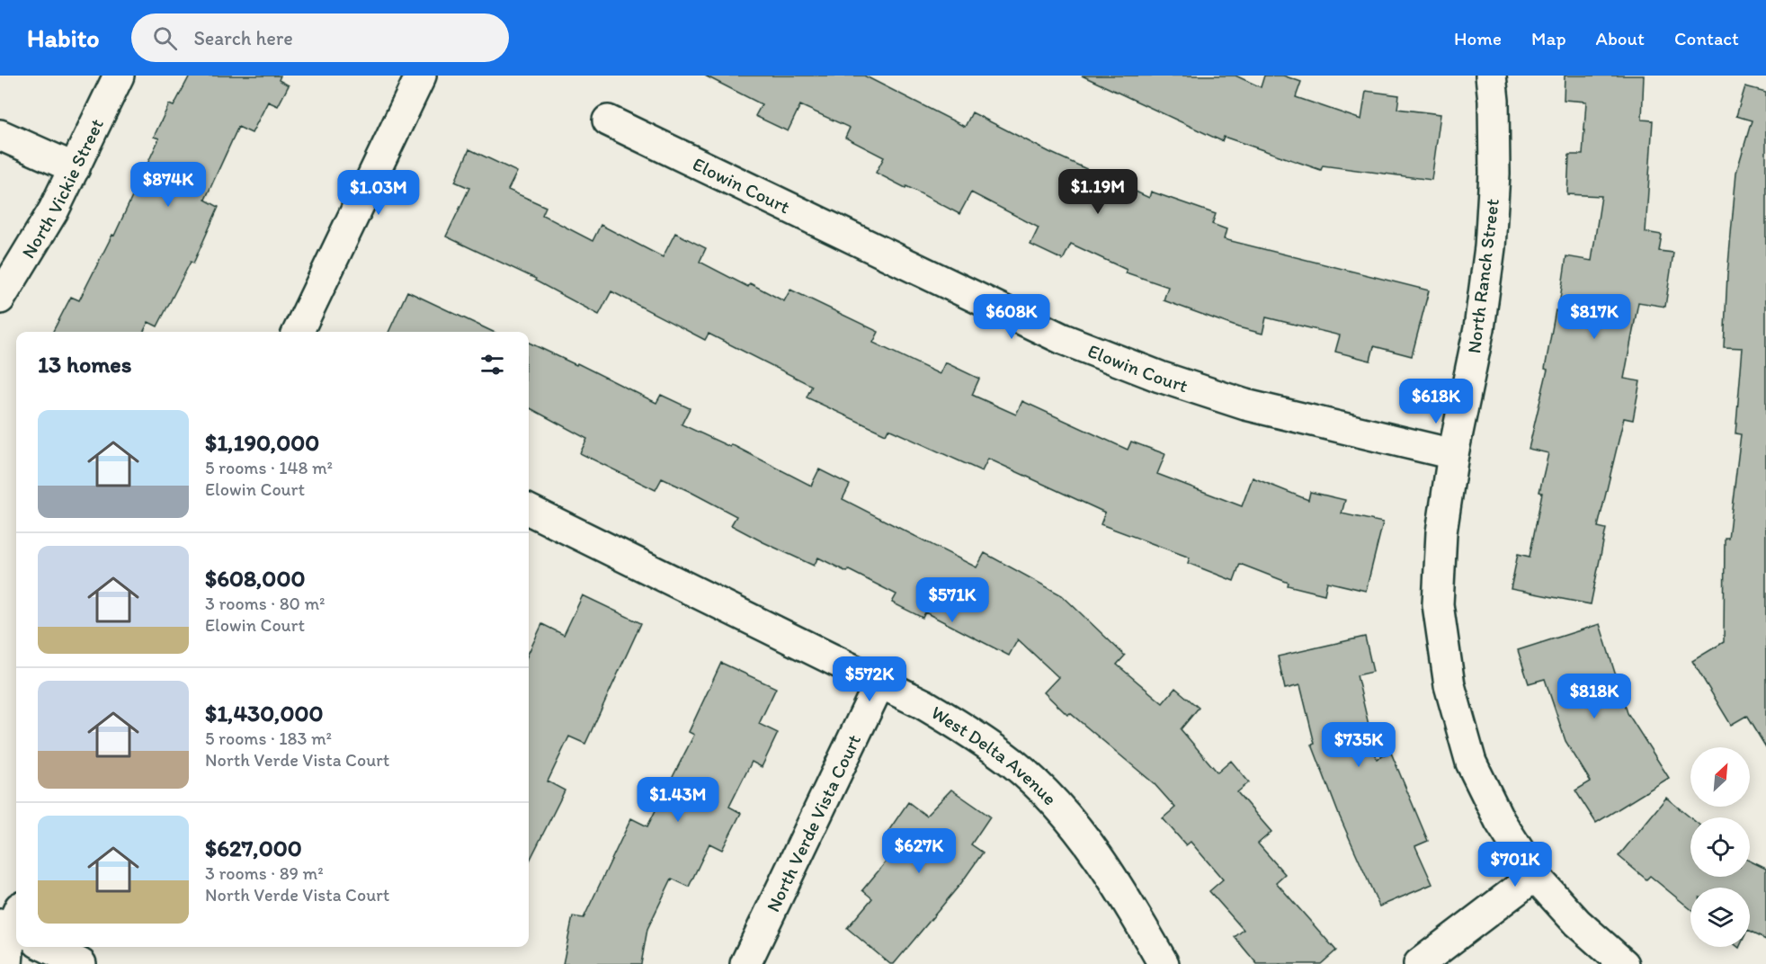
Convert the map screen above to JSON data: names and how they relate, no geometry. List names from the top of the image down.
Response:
{
  "streets": {
    "street": [
      "Elowin Court",
      "North Vickie Street",
      "North Ranch Street",
      "West Delta Avenue",
      "North Verde Vista Court"
    ]
  },
  "crossings": [
    ["Elowin Court", "North Ranch Street"],
    ["West Delta Avenue", "North Verde Vista Court"]
  ],
  "north": "top right",
  "page": {
    "header": "Habito",
    "search": "Search here",
    "nav": [
      "Home",
      "Map",
      "About",
      "Contact"
    ],
    "price": [
      "$874K",
      "$1.19M",
      "$1.03M",
      "$608K",
      "$817K",
      "$618K",
      "$571K",
      "$572K",
      "$818K",
      "$735K",
      "$1.43M",
      "$627K",
      "$701K"
    ],
    "heading": "13 homes",
    "list": [
      {
        "name": "$1,190,000",
        "note": "5 rooms · 148 m² · Elowin Court"
      },
      {
        "name": "$608,000",
        "note": "3 rooms · 80 m² · Elowin Court"
      },
      {
        "name": "$1,430,000",
        "note": "5 rooms · 183 m² · North Verde Vista Court"
      },
      {
        "name": "$627,000",
        "note": "3 rooms · 89 m² · North Verde Vista Court"
      }
    ]
  }
}
